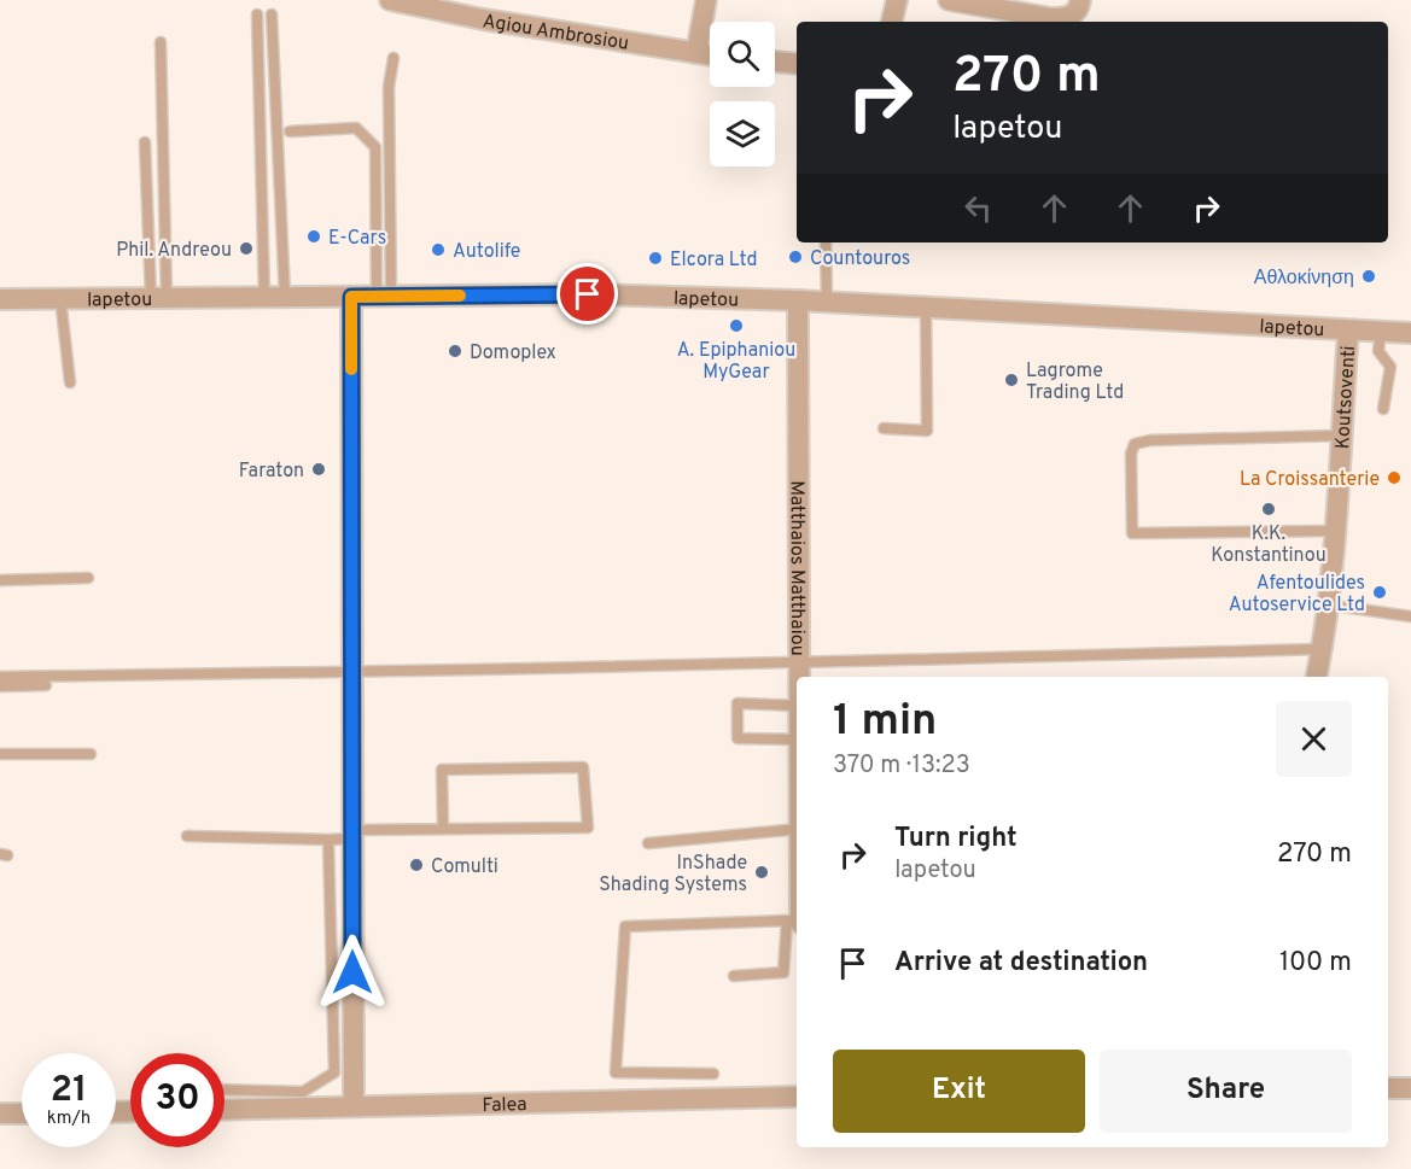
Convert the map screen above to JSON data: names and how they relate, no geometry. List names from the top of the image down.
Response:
{
  "streets": {
    "street": [
      "Agiou Ambrosiou",
      "Iapetou",
      "Koutsoventi",
      "Matthaios Matthaiou",
      "Falea"
    ]
  },
  "crossings": [
    ["Iapetou", "Koutsoventi"],
    ["Iapetou", "Matthaios Matthaiou"]
  ],
  "places": [
    "E-Cars",
    "Phil. Andreou",
    "Autolife",
    "Countouros",
    "Elcora Ltd",
    "Αθλοκίνηση",
    "A. Epiphaniou MyGear",
    "Domoplex",
    "Lagrome Trading Ltd",
    "Faraton",
    "La Croissanterie",
    "K.K. Konstantinou",
    "Afentoulides Autoservice Ltd",
    "Comulti",
    "InShade Shading Systems"
  ],
  "page": {
    "turn": ["270 m", "Iapetou"],
    "heading": ["1 min", "370 m · 13:23"],
    "list": [
      {
        "name": "Turn right",
        "note": "Iapetou",
        "value": "270 m"
      },
      {
        "name": "Arrive at destination",
        "value": "100 m"
      }
    ],
    "buttons": ["Exit", "Share"],
    "speed": "21 km/h",
    "limit": "30"
  }
}
